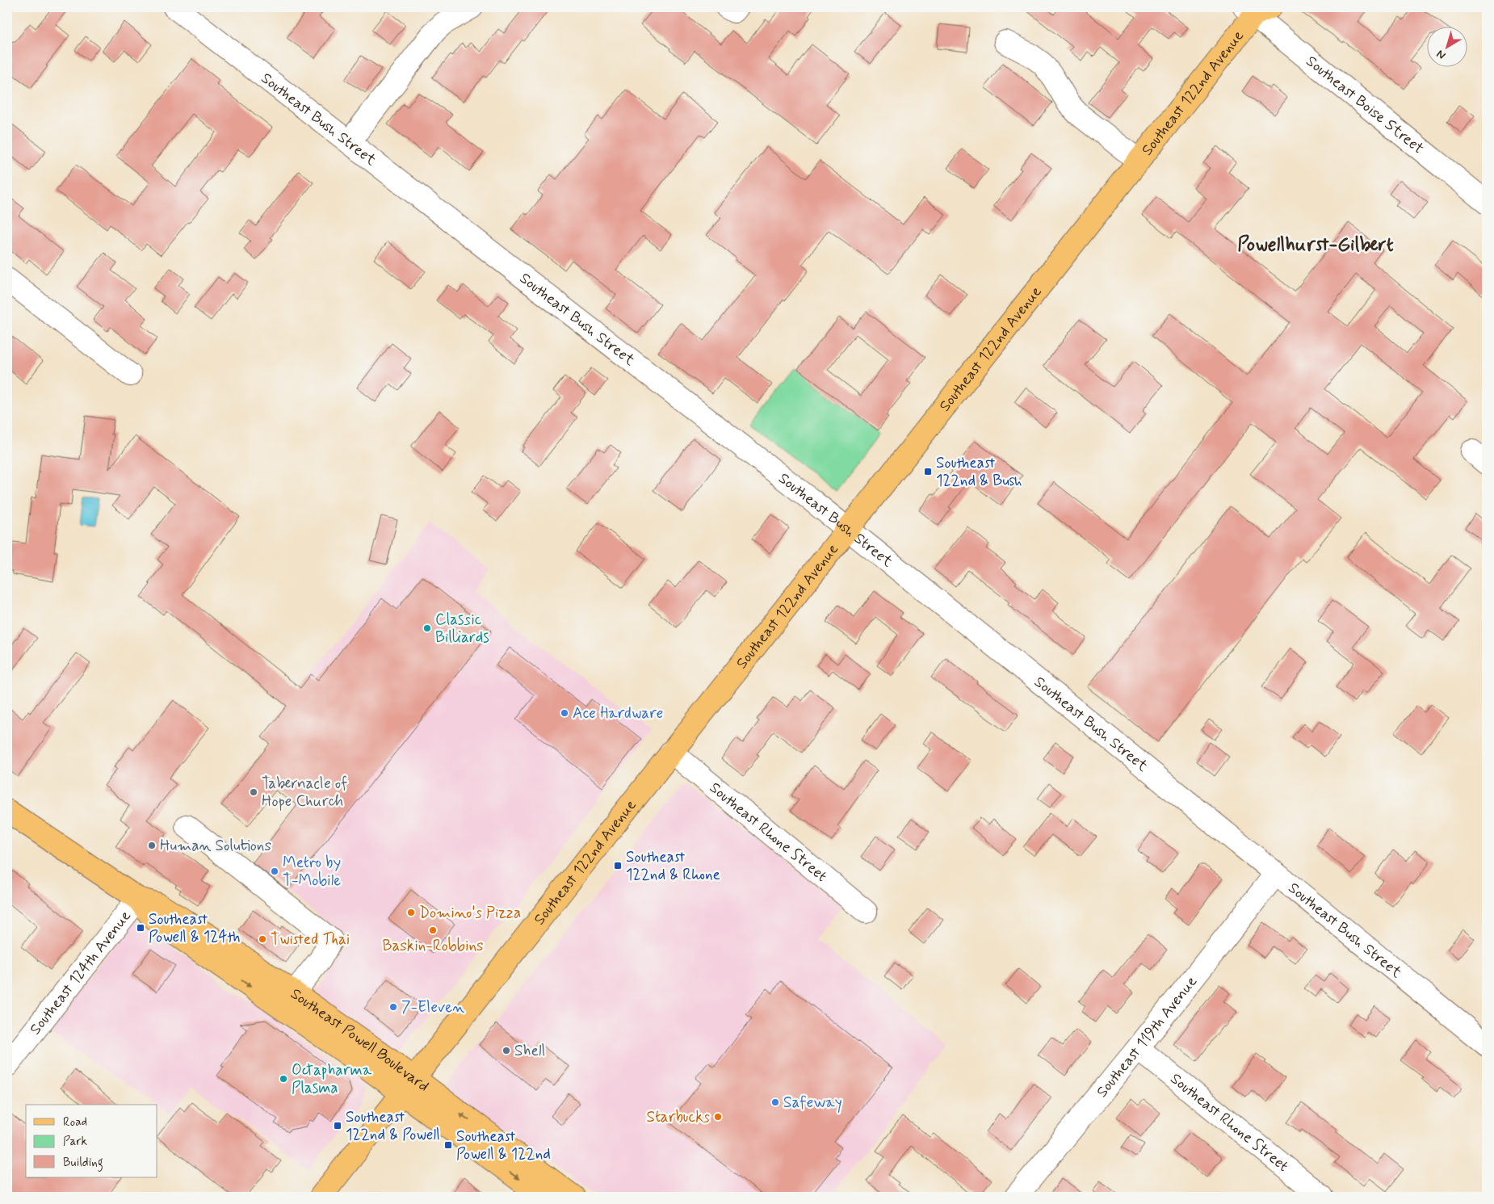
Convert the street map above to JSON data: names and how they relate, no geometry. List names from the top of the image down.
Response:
{
  "streets": {
    "main road": ["Southeast 122nd Avenue", "Southeast Powell Boulevard"],
    "street": [
      "Southeast Boise Street",
      "Southeast Bush Street",
      "Southeast Rhone Street",
      "Southeast 124th Avenue",
      "Southeast 119th Avenue"
    ]
  },
  "crossings": [
    ["Southeast 122nd Avenue", "Southeast Boise Street"],
    ["Southeast 122nd Avenue", "Southeast Bush Street"],
    ["Southeast 122nd Avenue", "Southeast Rhone Street"],
    ["Southeast 122nd Avenue", "Southeast Powell Boulevard"],
    ["Southeast Bush Street", "Southeast 119th Avenue"],
    ["Southeast Rhone Street", "Southeast 119th Avenue"],
    ["Southeast 124th Avenue", "Southeast Powell Boulevard"]
  ],
  "districts": ["Powellhurst-Gilbert"],
  "places": {
    "transit": [
      "Southeast 122nd & Bush",
      "Southeast 122nd & Rhone",
      "Southeast Powell & 124th",
      "Southeast 122nd & Powell",
      "Southeast Powell & 122nd"
    ],
    "other": [
      "Classic Billiards",
      "Ace Hardware",
      "Tabernacle of Hope Church",
      "Human Solutions",
      "Metro by T-Mobile",
      "Domino's Pizza",
      "Baskin-Robbins",
      "Twisted Thai",
      "7-Eleven",
      "Shell",
      "Octapharma Plasma",
      "Safeway",
      "Starbucks"
    ]
  },
  "legend": ["Road", "Park", "Building"],
  "north": "bottom left"
}
